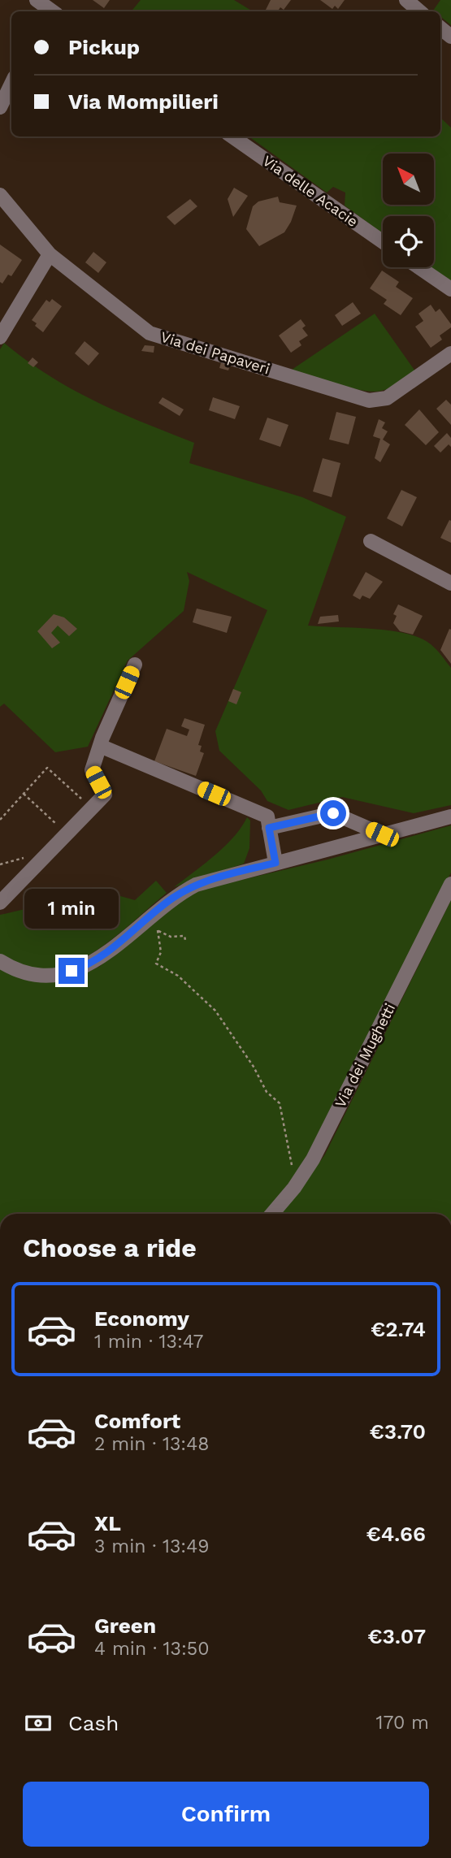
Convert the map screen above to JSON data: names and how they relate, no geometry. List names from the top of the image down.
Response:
{
  "streets": {
    "street": ["Via delle Acacie", "Via dei Papaveri", "Via dei Mughetti"]
  },
  "north": "top left",
  "page": {
    "banner": ["Pickup", "Via Mompilieri"],
    "bubble": "1 min",
    "heading": "Choose a ride",
    "list": [
      {
        "name": "Economy",
        "note": "1 min · 13:47",
        "value": "€2.74"
      },
      {
        "name": "Comfort",
        "note": "2 min · 13:48",
        "value": "€3.70"
      },
      {
        "name": "XL",
        "note": "3 min · 13:49",
        "value": "€4.66"
      },
      {
        "name": "Green",
        "note": "4 min · 13:50",
        "value": "€3.07"
      }
    ],
    "pay": ["Cash", "170 m"],
    "buttons": "Confirm"
  }
}
